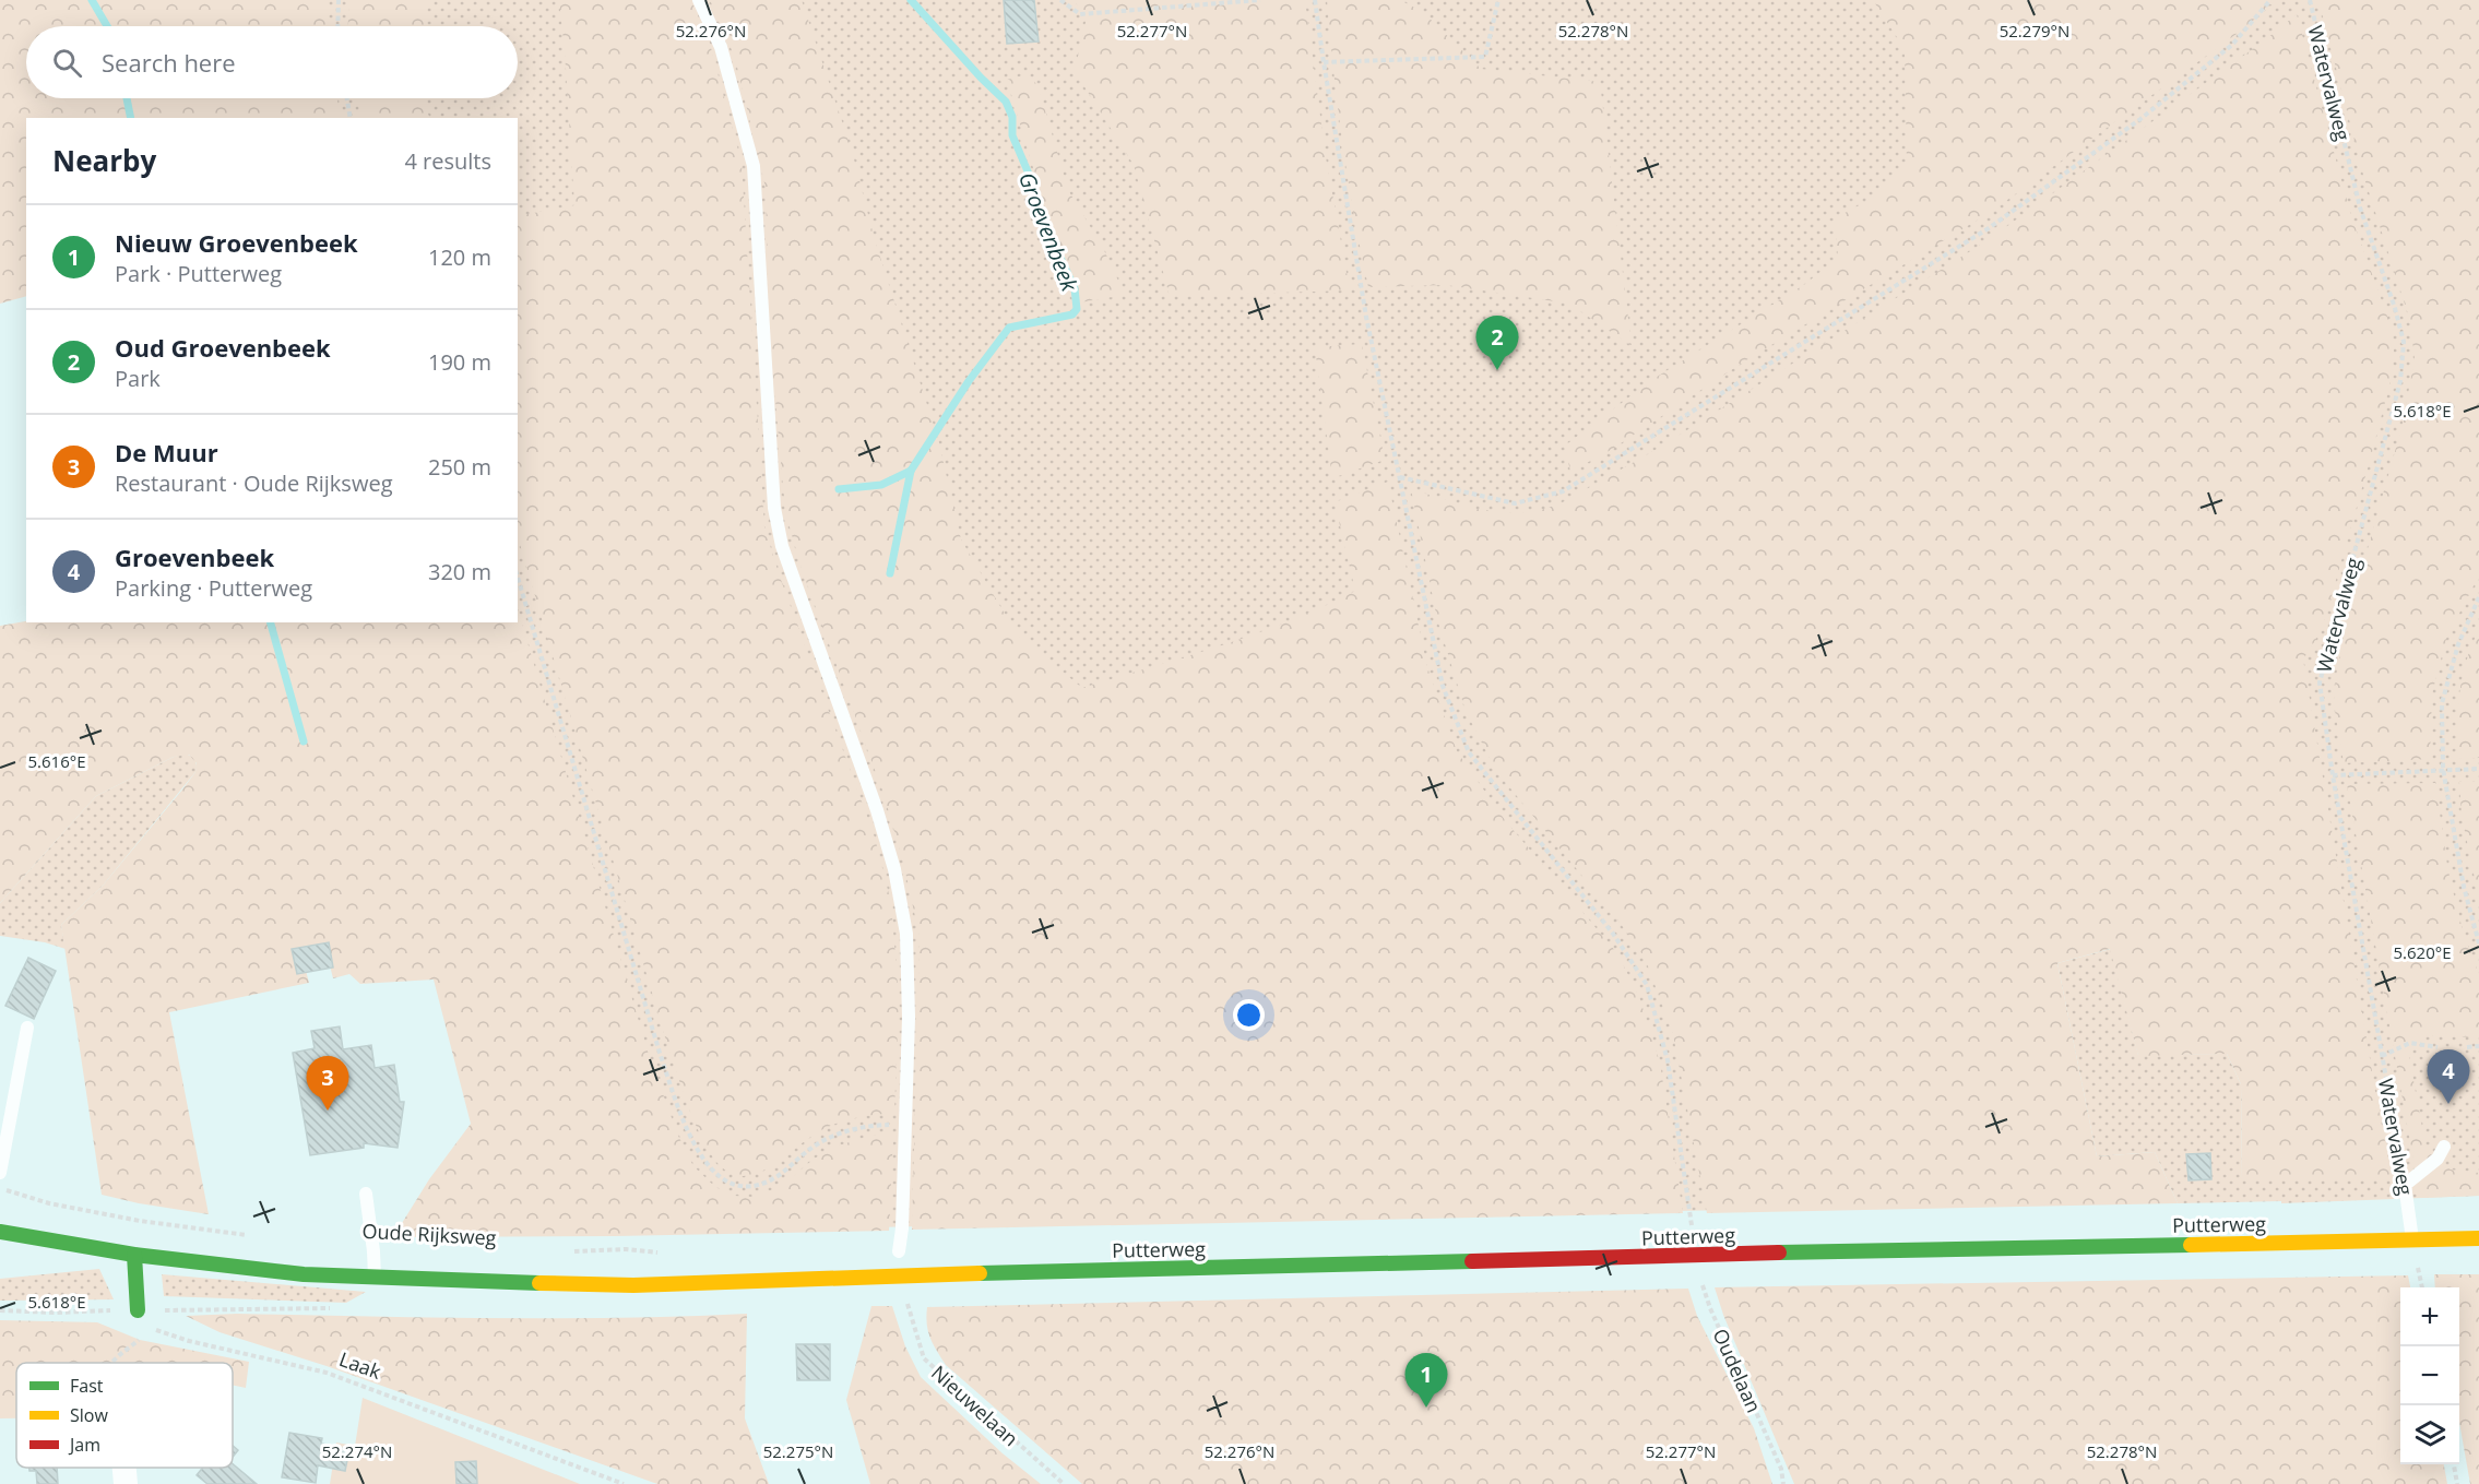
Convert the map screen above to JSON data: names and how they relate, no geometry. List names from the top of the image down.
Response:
{
  "streets": {
    "main road": ["Putterweg"],
    "lane": ["Watervalweg"],
    "path": ["Laak", "Oudelaan", "Nieuwelaan"]
  },
  "crossings": [
    ["Watervalweg", "Putterweg"],
    ["Putterweg", "Oudelaan"],
    ["Putterweg", "Nieuwelaan"]
  ],
  "water": ["Groevenbeek"],
  "legend": ["Fast", "Slow", "Jam"],
  "page": {
    "search": "Search here",
    "heading": ["Nearby", "4 results"],
    "list": [
      {
        "mark": "1",
        "name": "Nieuw Groevenbeek",
        "note": "Park · Putterweg",
        "value": "120 m"
      },
      {
        "mark": "2",
        "name": "Oud Groevenbeek",
        "note": "Park",
        "value": "190 m"
      },
      {
        "mark": "3",
        "name": "De Muur",
        "note": "Restaurant · Oude Rijksweg",
        "value": "250 m"
      },
      {
        "mark": "4",
        "name": "Groevenbeek",
        "note": "Parking · Putterweg",
        "value": "320 m"
      }
    ],
    "pins": [
      "2",
      "4",
      "3",
      "1"
    ],
    "map_buttons": ["+", "−"]
  },
  "coordinates": [
    "52.276°N",
    "52.277°N",
    "52.278°N",
    "52.279°N",
    "5.618°E",
    "5.616°E",
    "5.620°E",
    "52.274°N",
    "52.275°N"
  ]
}
